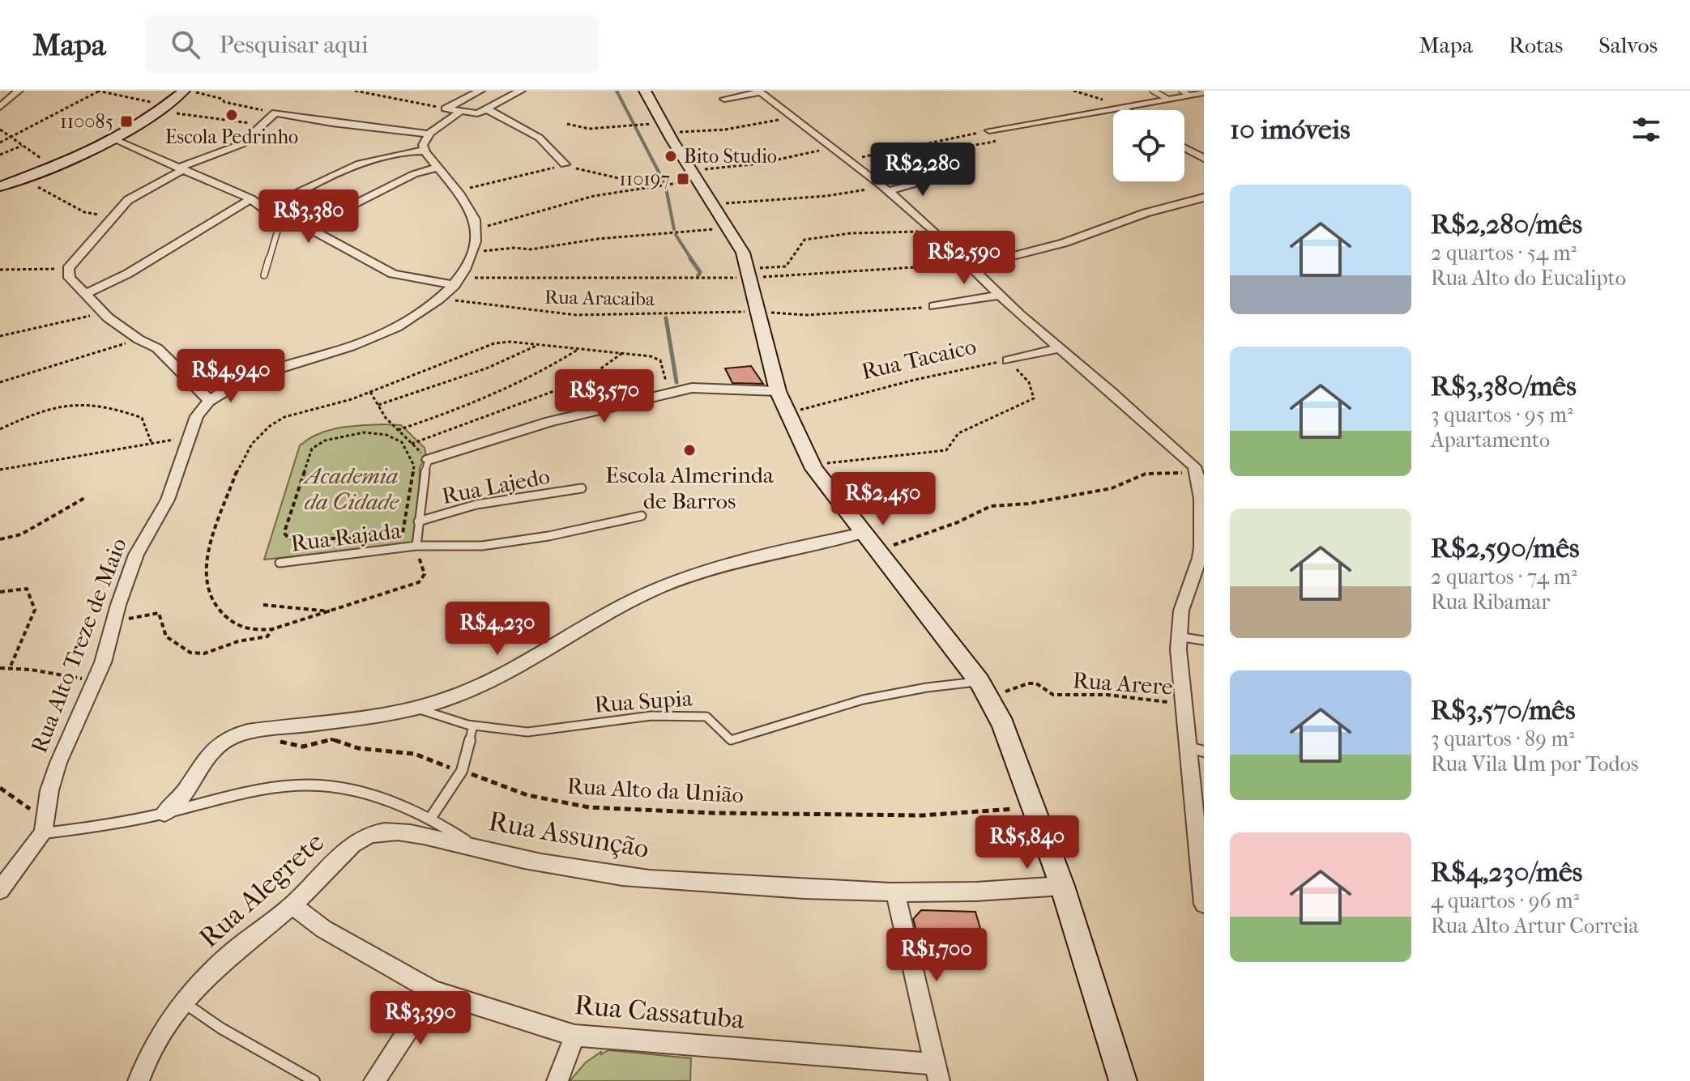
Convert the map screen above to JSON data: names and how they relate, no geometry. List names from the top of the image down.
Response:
{
  "streets": {
    "street": [
      "Rua Tacaico",
      "Rua Alto Treze de Maio",
      "Rua Assunção",
      "Rua Alegrete",
      "Rua Cassatuba"
    ],
    "lane": ["Rua Lajedo", "Rua Rajada", "Rua Supia"],
    "path": ["Rua Aracaiba", "Rua Arere", "Rua Alto da União"]
  },
  "crossings": [
    ["Rua Alto Treze de Maio", "Rua Assunção"],
    ["Rua Arere", "Rua Supia"],
    ["Rua Assunção", "Rua Alegrete"],
    ["Rua Alegrete", "Rua Cassatuba"]
  ],
  "parks": ["Academia da Cidade"],
  "places": {
    "other": ["Escola Pedrinho", "Bito Studio", "Escola Almerinda de Barros"],
    "transit": ["110085", "110197"]
  },
  "page": {
    "header": "Mapa",
    "search": "Pesquisar aqui",
    "nav": ["Mapa", "Rotas", "Salvos"],
    "heading": "10 imóveis",
    "price": [
      "R$2,280",
      "R$3,380",
      "R$2,590",
      "R$4,940",
      "R$3,570",
      "R$2,450",
      "R$4,230",
      "R$5,840",
      "R$1,700",
      "R$3,390"
    ],
    "list": [
      {
        "name": "R$2,280/mês",
        "note": "2 quartos · 54 m² · Rua Alto do Eucalipto"
      },
      {
        "name": "R$3,380/mês",
        "note": "3 quartos · 95 m² · Apartamento"
      },
      {
        "name": "R$2,590/mês",
        "note": "2 quartos · 74 m² · Rua Ribamar"
      },
      {
        "name": "R$3,570/mês",
        "note": "3 quartos · 89 m² · Rua Vila Um por Todos"
      },
      {
        "name": "R$4,230/mês",
        "note": "4 quartos · 96 m² · Rua Alto Artur Correia"
      }
    ]
  }
}
